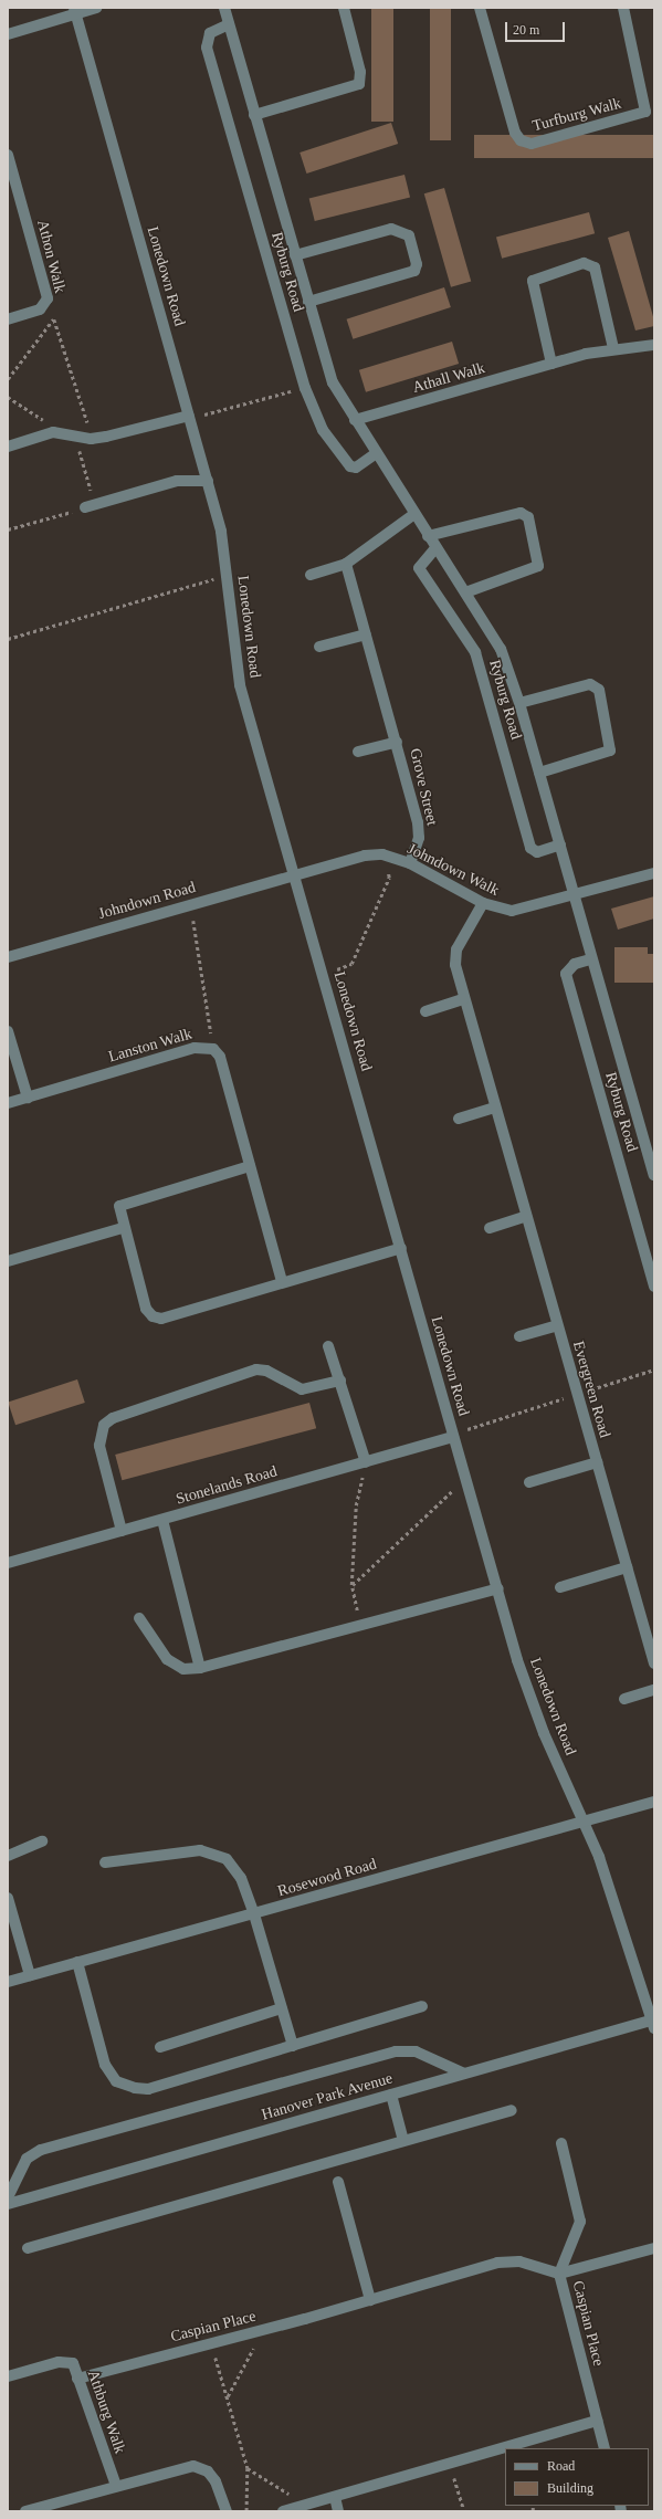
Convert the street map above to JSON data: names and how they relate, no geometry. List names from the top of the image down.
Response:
{
  "streets": {
    "street": [
      "Turfburg Walk",
      "Athon Walk",
      "Ryburg Road",
      "Lonedown Road",
      "Athall Walk",
      "Grove Street",
      "Johndown Walk",
      "Johndown Road",
      "Lanston Walk",
      "Evergreen Road",
      "Stonelands Road",
      "Rosewood Road",
      "Hanover Park Avenue",
      "Caspian Place",
      "Athburg Walk"
    ]
  },
  "crossings": [
    ["Ryburg Road", "Athall Walk"],
    ["Ryburg Road", "Johndown Walk"],
    ["Lonedown Road", "Johndown Walk"],
    ["Lonedown Road", "Johndown Road"],
    ["Lonedown Road", "Stonelands Road"],
    ["Lonedown Road", "Rosewood Road"],
    ["Lonedown Road", "Hanover Park Avenue"],
    ["Grove Street", "Johndown Walk"],
    ["Johndown Walk", "Johndown Road"],
    ["Johndown Walk", "Evergreen Road"],
    ["Caspian Place", "Athburg Walk"]
  ],
  "legend": ["Road", "Building"],
  "scale_bar": "20 m"
}
